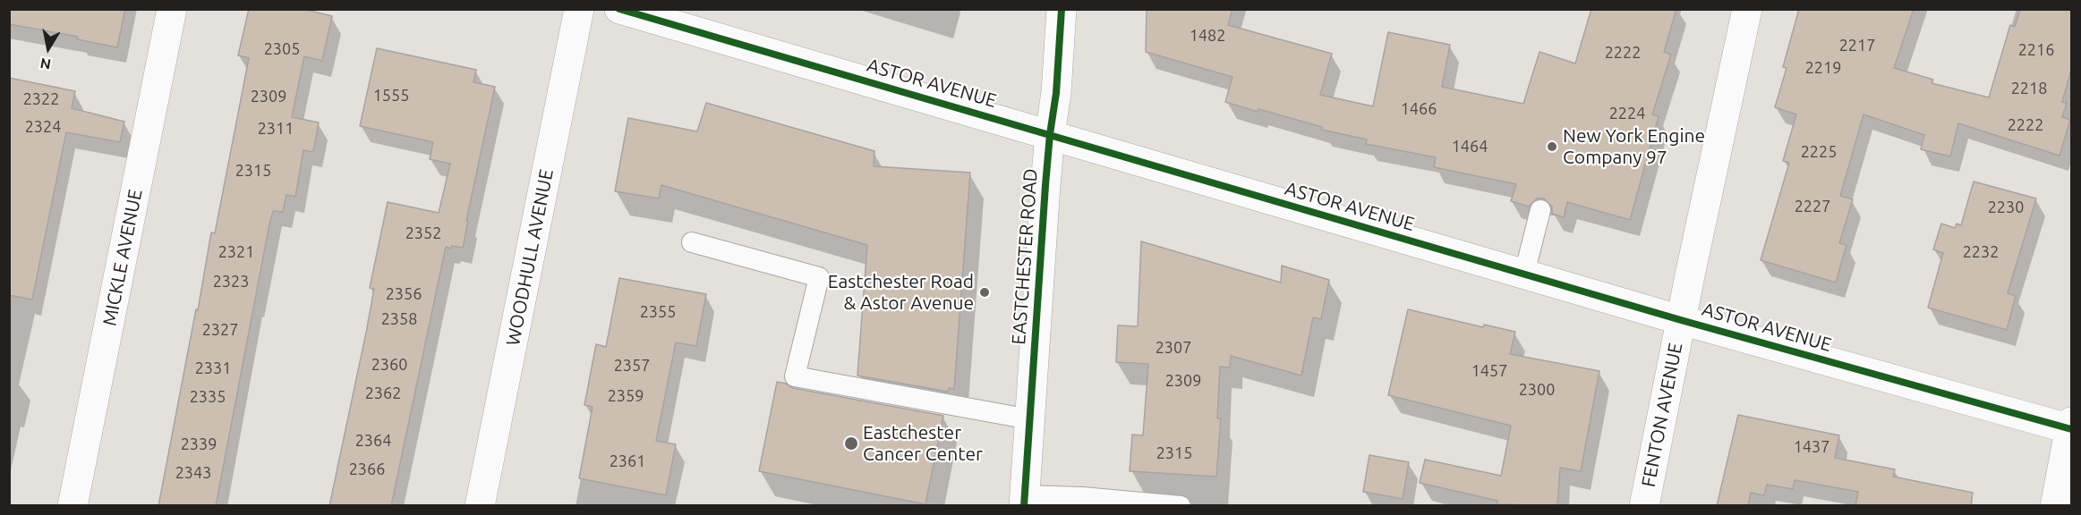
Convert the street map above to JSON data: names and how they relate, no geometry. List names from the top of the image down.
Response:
{
  "streets": {
    "street": [
      "ASTOR AVENUE",
      "EASTCHESTER ROAD",
      "MICKLE AVENUE",
      "WOODHULL AVENUE",
      "FENTON AVENUE"
    ]
  },
  "crossings": [
    ["ASTOR AVENUE", "EASTCHESTER ROAD"],
    ["ASTOR AVENUE", "FENTON AVENUE"]
  ],
  "places": ["New York Engine Company 97", "Eastchester Road & Astor Avenue", "Eastchester Cancer Center"],
  "house_numbers": [
    "1482",
    "2217",
    "2305",
    "2216",
    "2222",
    "2219",
    "2218",
    "1555",
    "2309",
    "2322",
    "1466",
    "2224",
    "2222",
    "2324",
    "2311",
    "1464",
    "2225",
    "2315",
    "2227",
    "2230",
    "2352",
    "2321",
    "2232",
    "2323",
    "2356",
    "2355",
    "2358",
    "2327",
    "2307",
    "2360",
    "2357",
    "2331",
    "1457",
    "2309",
    "2300",
    "2362",
    "2359",
    "2335",
    "2364",
    "2339",
    "1437",
    "2315",
    "2361",
    "2366",
    "2343"
  ],
  "north": "bottom"
}
